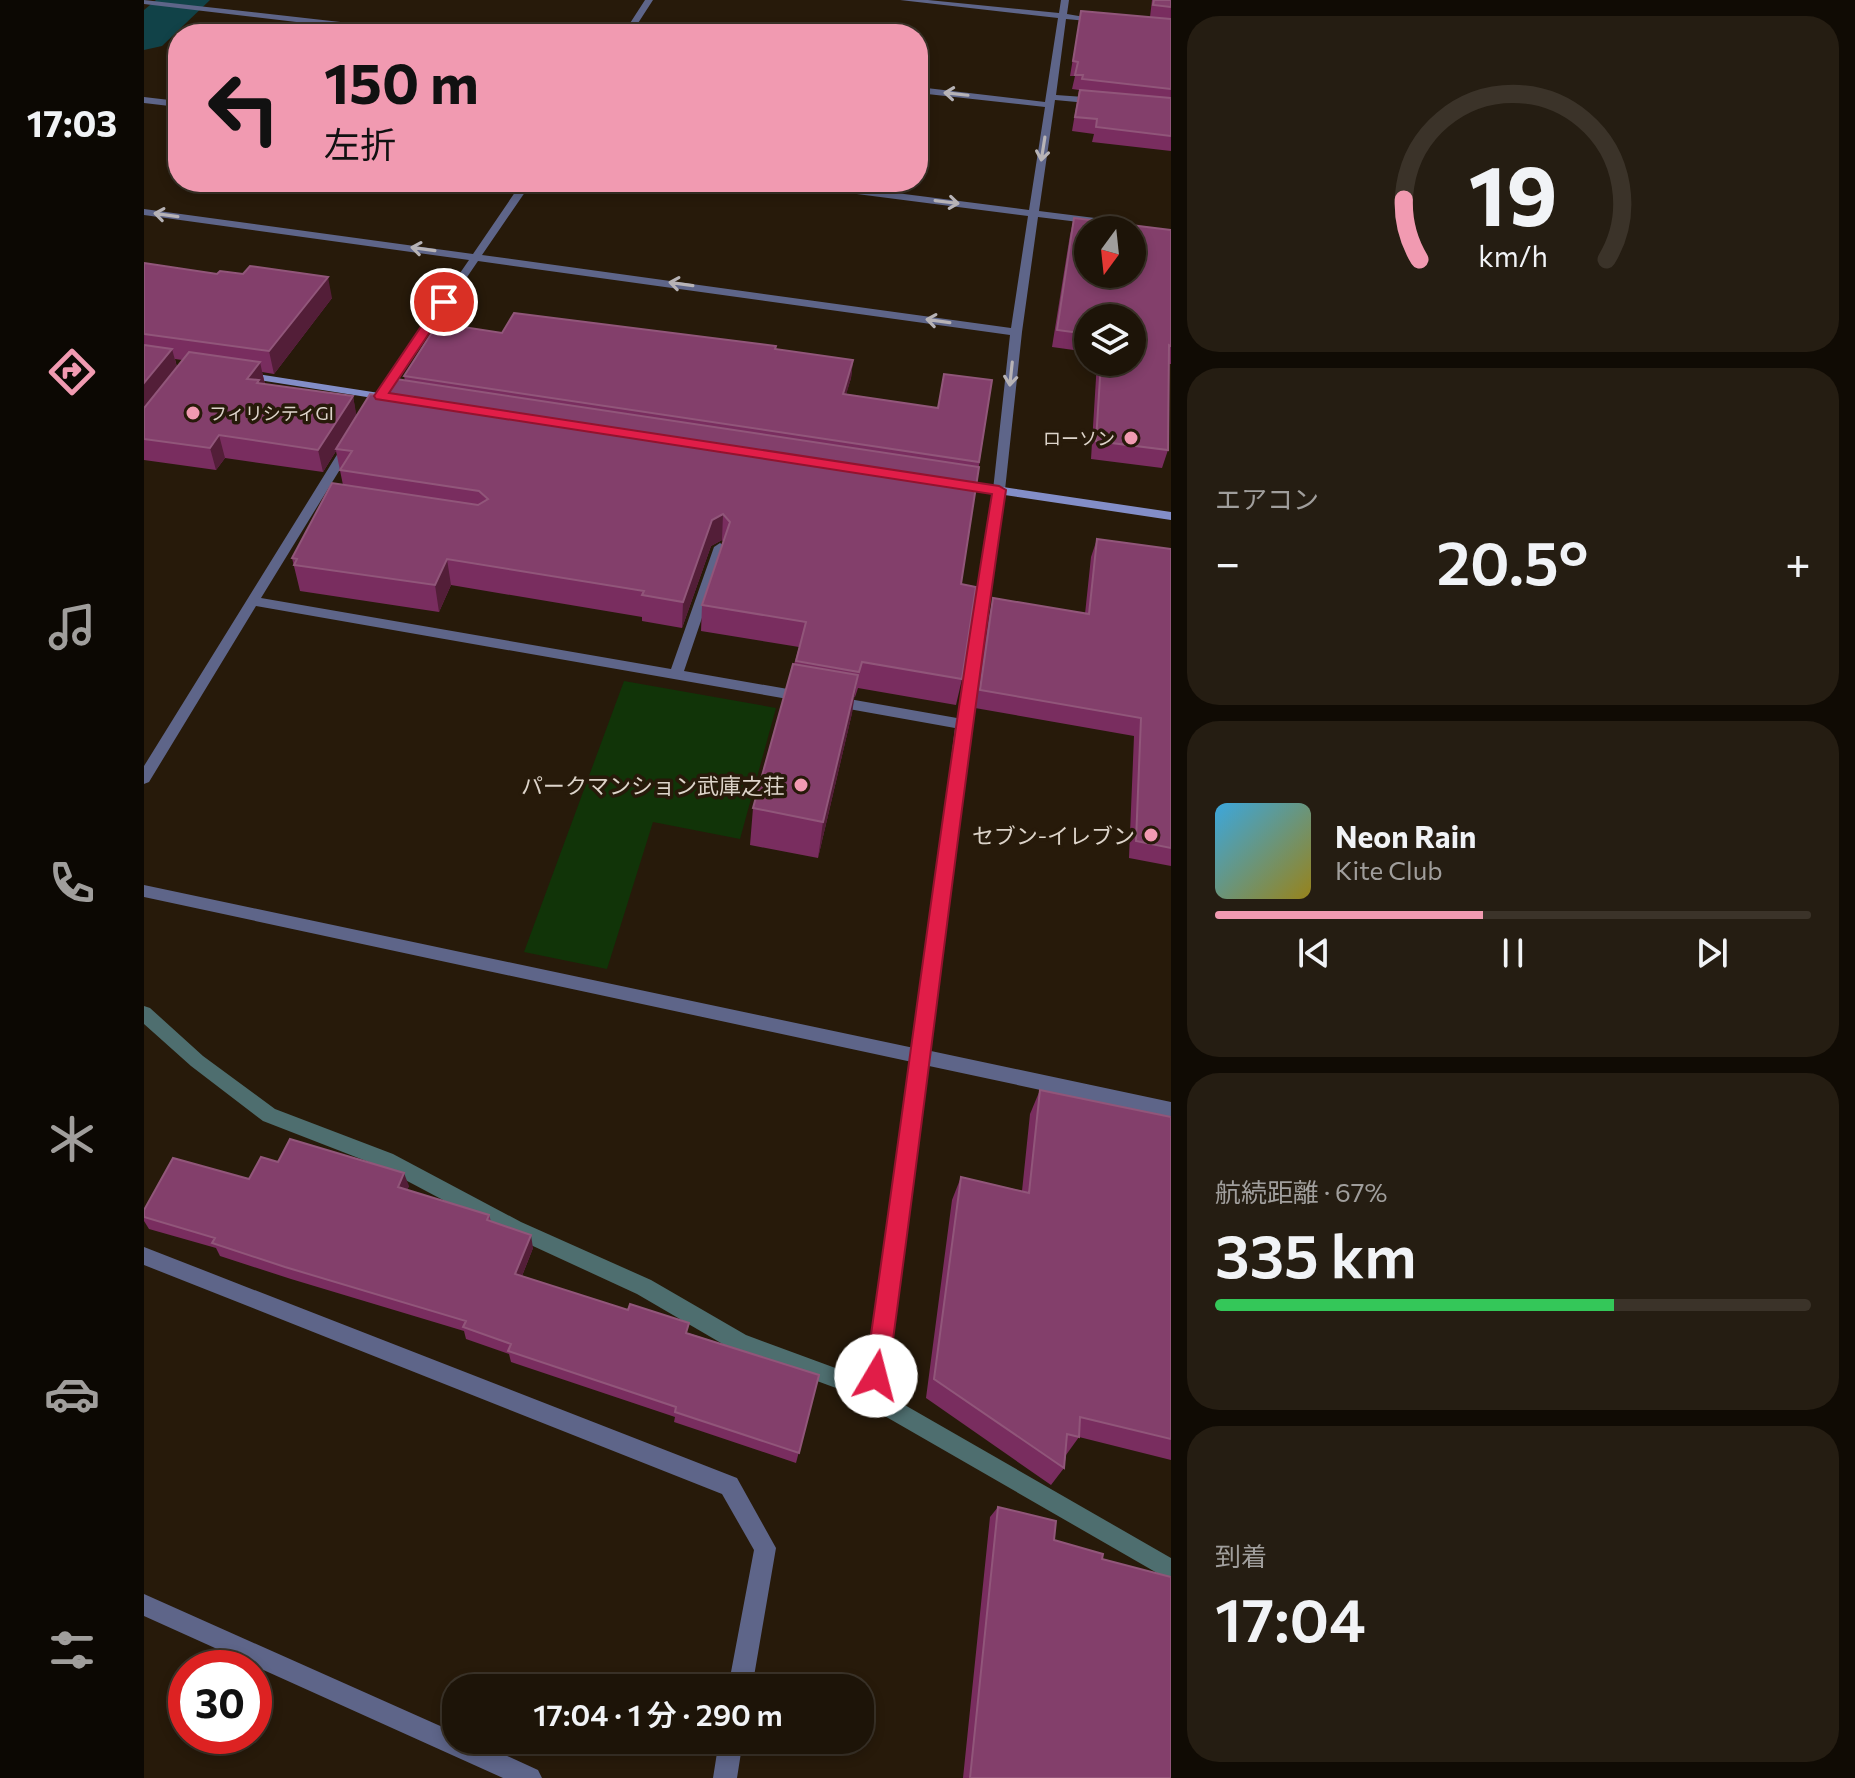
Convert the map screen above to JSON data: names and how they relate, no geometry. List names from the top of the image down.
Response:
{
  "places": [
    "フィリシティGI",
    "ローソン",
    "パークマンション武庫之荘",
    "セブン-イレブン"
  ],
  "north": "bottom",
  "page": {
    "tabs": "17:03",
    "turn": ["150 m", "左折"],
    "tile": [
      "エアコン",
      ["航続距離 · 67%", "335 km"],
      ["到着", "17:04"]
    ],
    "heat": ["−", "20.5°", "+"],
    "song": ["Neon Rain", "Kite Club"],
    "limit": "30",
    "trip": "17:04 · 1 分 · 290 m",
    "gauge": ["19", "km/h"]
  }
}
